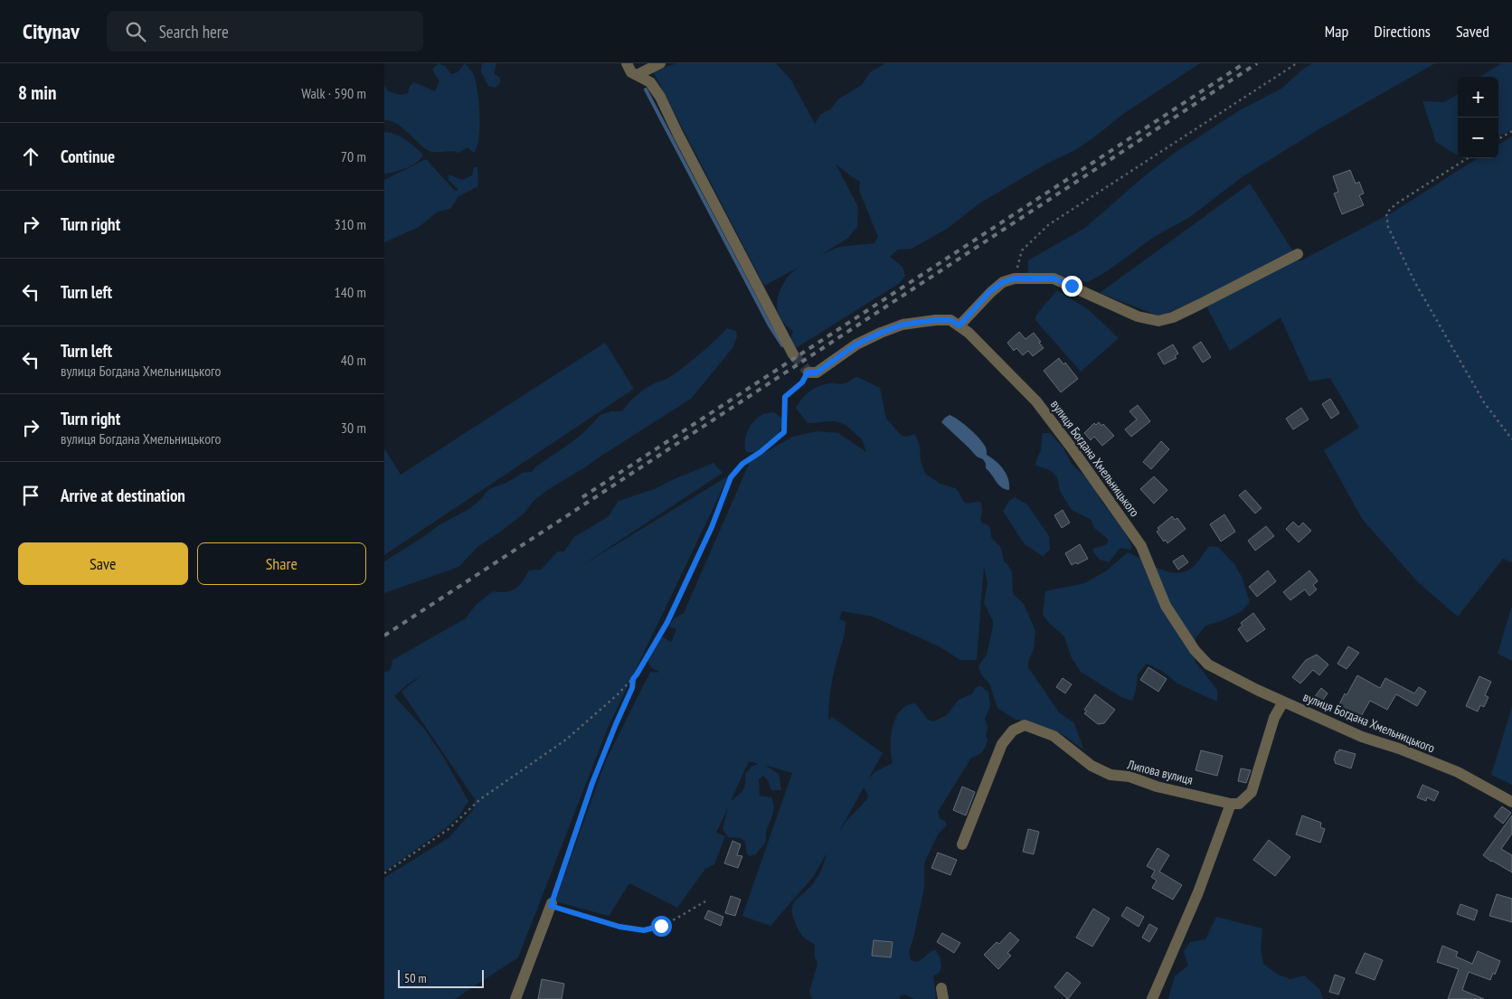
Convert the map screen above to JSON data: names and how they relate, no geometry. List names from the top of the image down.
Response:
{
  "streets": {
    "street": ["вулиця Богдана Хмельницького", "Липова вулиця"]
  },
  "scale_bar": "50 m",
  "page": {
    "header": "Citynav",
    "search": "Search here",
    "nav": ["Map", "Directions", "Saved"],
    "heading": ["8 min", "Walk · 590 m"],
    "map_buttons": ["+", "−"],
    "list": [
      ["Continue", "70 m"],
      ["Turn right", "310 m"],
      ["Turn left", "140 m"],
      ["Turn left", "вулиця Богдана Хмельницького", "40 m"],
      ["Turn right", "вулиця Богдана Хмельницького", "30 m"],
      "Arrive at destination"
    ],
    "buttons": ["Save", "Share"],
    "scale": "50 m"
  }
}
